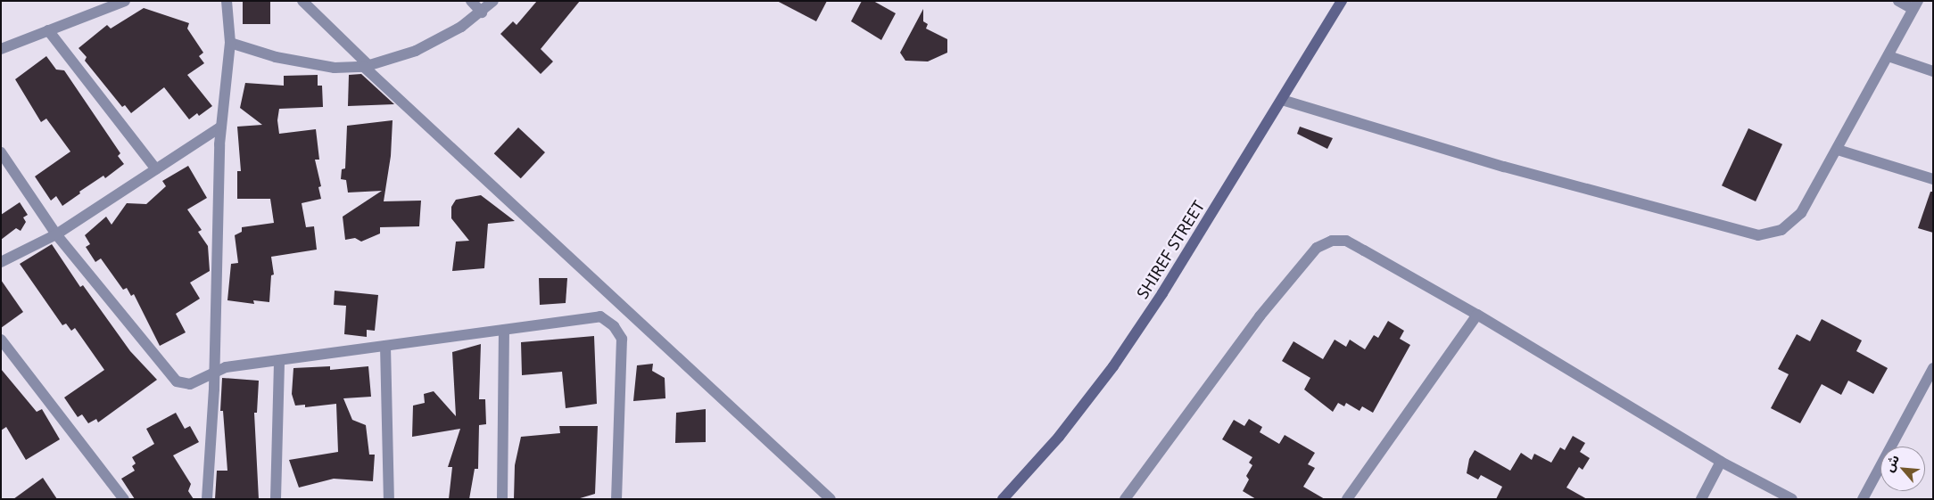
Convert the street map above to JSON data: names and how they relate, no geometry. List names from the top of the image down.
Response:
{
  "streets": {
    "main road": ["SHIREF STREET"]
  },
  "north": "top left"
}
